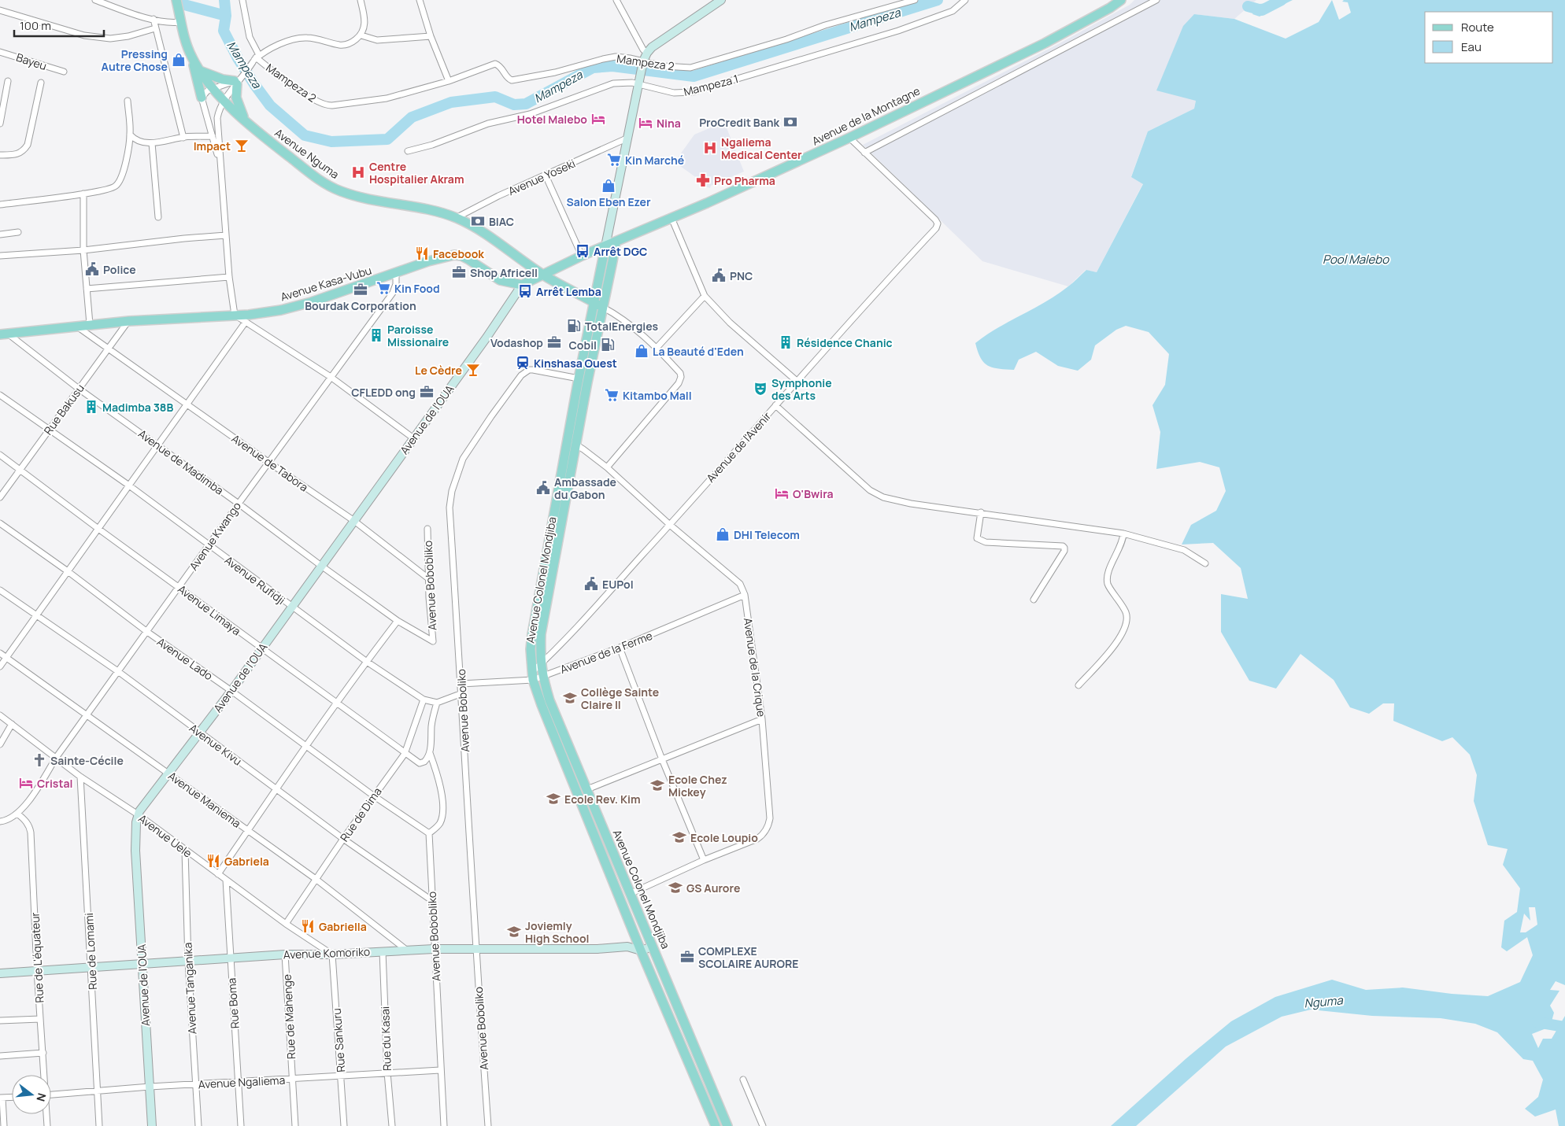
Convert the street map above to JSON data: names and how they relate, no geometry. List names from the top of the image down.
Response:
{
  "streets": {
    "main road": [
      "Avenue de la Montagne",
      "Avenue Nguma",
      "Avenue Kasa-Vubu",
      "Avenue Colonel Mondjiba"
    ],
    "street": [
      "Bayeu",
      "Mampeza 2",
      "Mampeza 1",
      "Avenue Yoseki",
      "Rue Bakusu",
      "Avenue de l’OUA",
      "Avenue de l'Avenir",
      "Avenue de Madimba",
      "Avenue de Tabora",
      "Avenue Kwango",
      "Avenue Rufidji",
      "Avenue Bobobliko",
      "Avenue Limaya",
      "Avenue de la Ferme",
      "Avenue Lado",
      "Avenue de la Crique",
      "Avenue Boboliko",
      "Avenue Kivu",
      "Avenue Maniema",
      "Rue de Dima",
      "Avenue Uele",
      "Rue de Lomami",
      "Avenue Komoriko",
      "Rue de L'équateur",
      "Avenue Tanganika",
      "Rue Boma",
      "Rue de Mahenge",
      "Rue du Kasai",
      "Rue Sankuru",
      "Avenue Ngaliema"
    ]
  },
  "crossings": [
    ["Avenue de la Montagne", "Avenue de l'Avenir"],
    ["Avenue de la Montagne", "Avenue Colonel Mondjiba"],
    ["Avenue Nguma", "Avenue Yoseki"],
    ["Avenue Nguma", "Avenue Colonel Mondjiba"],
    ["Avenue Kasa-Vubu", "Rue Bakusu"],
    ["Avenue Kasa-Vubu", "Avenue de l’OUA"],
    ["Avenue Kasa-Vubu", "Avenue de Madimba"],
    ["Avenue Kasa-Vubu", "Avenue de Tabora"],
    ["Avenue Kasa-Vubu", "Avenue Kwango"],
    ["Rue Bakusu", "Avenue de Madimba"],
    ["Rue Bakusu", "Avenue de Tabora"],
    ["Rue Bakusu", "Avenue Rufidji"],
    ["Rue Bakusu", "Avenue Limaya"],
    ["Avenue de l’OUA", "Avenue de Madimba"],
    ["Avenue de l’OUA", "Avenue de Tabora"],
    ["Avenue de l’OUA", "Avenue Rufidji"],
    ["Avenue de l’OUA", "Avenue Limaya"],
    ["Avenue de l’OUA", "Avenue Lado"],
    ["Avenue de l’OUA", "Avenue Kivu"],
    ["Avenue de l’OUA", "Avenue Maniema"],
    ["Avenue de l’OUA", "Avenue Uele"],
    ["Avenue de l’OUA", "Avenue Komoriko"],
    ["Avenue de l’OUA", "Avenue Ngaliema"],
    ["Avenue de l'Avenir", "Avenue Colonel Mondjiba"],
    ["Avenue de l'Avenir", "Avenue de la Ferme"],
    ["Avenue de l'Avenir", "Avenue de la Crique"],
    ["Avenue de Madimba", "Avenue Kwango"],
    ["Avenue de Madimba", "Avenue Bobobliko"],
    ["Avenue de Tabora", "Avenue Kwango"],
    ["Avenue de Tabora", "Avenue Bobobliko"],
    ["Avenue Kwango", "Avenue Rufidji"],
    ["Avenue Kwango", "Avenue Limaya"],
    ["Avenue Kwango", "Avenue Lado"],
    ["Avenue Kwango", "Avenue Kivu"],
    ["Avenue Kwango", "Avenue Maniema"],
    ["Avenue Kwango", "Avenue Uele"],
    ["Avenue Kwango", "Rue de L'équateur"],
    ["Avenue Rufidji", "Rue de Dima"],
    ["Avenue Colonel Mondjiba", "Avenue de la Ferme"],
    ["Avenue Colonel Mondjiba", "Avenue de la Crique"],
    ["Avenue Colonel Mondjiba", "Avenue Boboliko"],
    ["Avenue Colonel Mondjiba", "Avenue Komoriko"],
    ["Avenue Bobobliko", "Avenue Lado"],
    ["Avenue Bobobliko", "Avenue Kivu"],
    ["Avenue Bobobliko", "Avenue Komoriko"],
    ["Avenue Bobobliko", "Avenue Ngaliema"],
    ["Avenue Limaya", "Rue de Dima"],
    ["Avenue de la Ferme", "Avenue de la Crique"],
    ["Avenue de la Ferme", "Avenue Boboliko"],
    ["Avenue Lado", "Rue de Dima"],
    ["Avenue Boboliko", "Avenue Komoriko"],
    ["Avenue Kivu", "Rue de Dima"],
    ["Avenue Maniema", "Rue de Dima"],
    ["Avenue Maniema", "Avenue Komoriko"],
    ["Rue de Dima", "Avenue Uele"],
    ["Avenue Uele", "Rue de Lomami"],
    ["Avenue Uele", "Avenue Komoriko"],
    ["Avenue Uele", "Avenue Tanganika"],
    ["Avenue Uele", "Rue Boma"],
    ["Avenue Uele", "Rue Sankuru"],
    ["Rue de Lomami", "Avenue Komoriko"],
    ["Rue de Lomami", "Avenue Ngaliema"],
    ["Avenue Komoriko", "Rue de L'équateur"],
    ["Avenue Komoriko", "Avenue Tanganika"],
    ["Avenue Komoriko", "Rue Boma"],
    ["Avenue Komoriko", "Rue de Mahenge"],
    ["Avenue Komoriko", "Rue du Kasai"],
    ["Avenue Komoriko", "Rue Sankuru"],
    ["Avenue Tanganika", "Avenue Ngaliema"],
    ["Rue Boma", "Avenue Ngaliema"],
    ["Rue de Mahenge", "Avenue Ngaliema"],
    ["Rue du Kasai", "Avenue Ngaliema"],
    ["Rue Sankuru", "Avenue Ngaliema"]
  ],
  "water": ["Mampeza", "Pool Malebo", "Nguma"],
  "places": {
    "shop": [
      "Pressing Autre Chose",
      "Salon Eben Ezer",
      "La Beauté d'Eden",
      "DHI Telecom"
    ],
    "hotel": [
      "Hotel Malebo",
      "Nina",
      "O'Bwira",
      "Cristal"
    ],
    "bank": ["ProCredit Bank", "BIAC"],
    "bar": ["Impact", "Le Cèdre"],
    "hospital": ["Ngaliema Medical Center", "Centre Hospitalier Akram"],
    "supermarket": ["Kin Marché", "Kin Food", "Kitambo Mall"],
    "pharmacy": ["Pro Pharma"],
    "bus stop": ["Arrêt DGC", "Arrêt Lemba"],
    "restaurant": ["Facebook", "Gabriela", "Gabriella"],
    "public building": [
      "Police",
      "PNC",
      "Ambassade du Gabon",
      "EUPol"
    ],
    "office": [
      "Shop Africell",
      "Bourdak Corporation",
      "Vodashop",
      "CFLEDD ong",
      "COMPLEXE SCOLAIRE AURORE"
    ],
    "fuel station": ["TotalEnergies", "Cobil"],
    "building": ["Paroisse Missionaire", "Résidence Chanic", "Madimba 38B"],
    "station": ["Kinshasa Ouest"],
    "theatre": ["Symphonie des Arts"],
    "school or university": [
      "Collège Sainte Claire II",
      "Ecole Chez Mickey",
      "Ecole Rev. Kim",
      "Ecole Loupio",
      "GS Aurore",
      "Joviemly High School"
    ],
    "church": ["Sainte-Cécile"]
  },
  "legend": ["Route", "Eau"],
  "scale_bar": "100 m",
  "north": "right"
}
